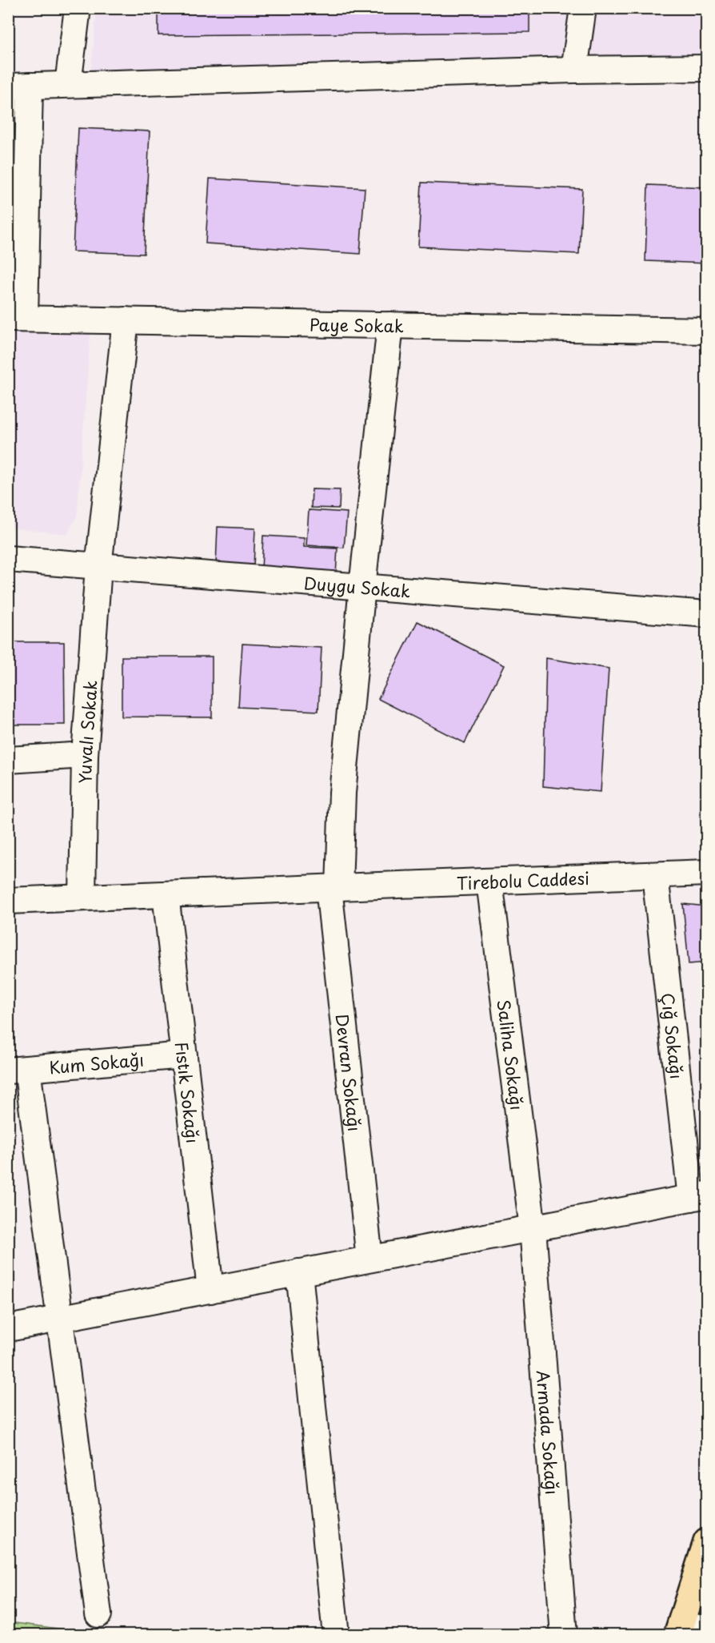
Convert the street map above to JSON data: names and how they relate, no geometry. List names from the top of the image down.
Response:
{
  "streets": {
    "street": [
      "Paye Sokak",
      "Duygu Sokak",
      "Yuvalı Sokak",
      "Tirebolu Caddesi",
      "Çığ Sokağı",
      "Saliha Sokağı",
      "Kum Sokağı",
      "Devran Sokağı",
      "Fıstık Sokağı",
      "Armada Sokağı"
    ]
  },
  "crossings": [
    ["Paye Sokak", "Yuvalı Sokak"],
    ["Paye Sokak", "Devran Sokağı"],
    ["Duygu Sokak", "Yuvalı Sokak"],
    ["Duygu Sokak", "Devran Sokağı"],
    ["Yuvalı Sokak", "Tirebolu Caddesi"],
    ["Tirebolu Caddesi", "Çığ Sokağı"],
    ["Tirebolu Caddesi", "Saliha Sokağı"],
    ["Tirebolu Caddesi", "Devran Sokağı"],
    ["Tirebolu Caddesi", "Fıstık Sokağı"],
    ["Saliha Sokağı", "Armada Sokağı"],
    ["Kum Sokağı", "Fıstık Sokağı"]
  ]
}
